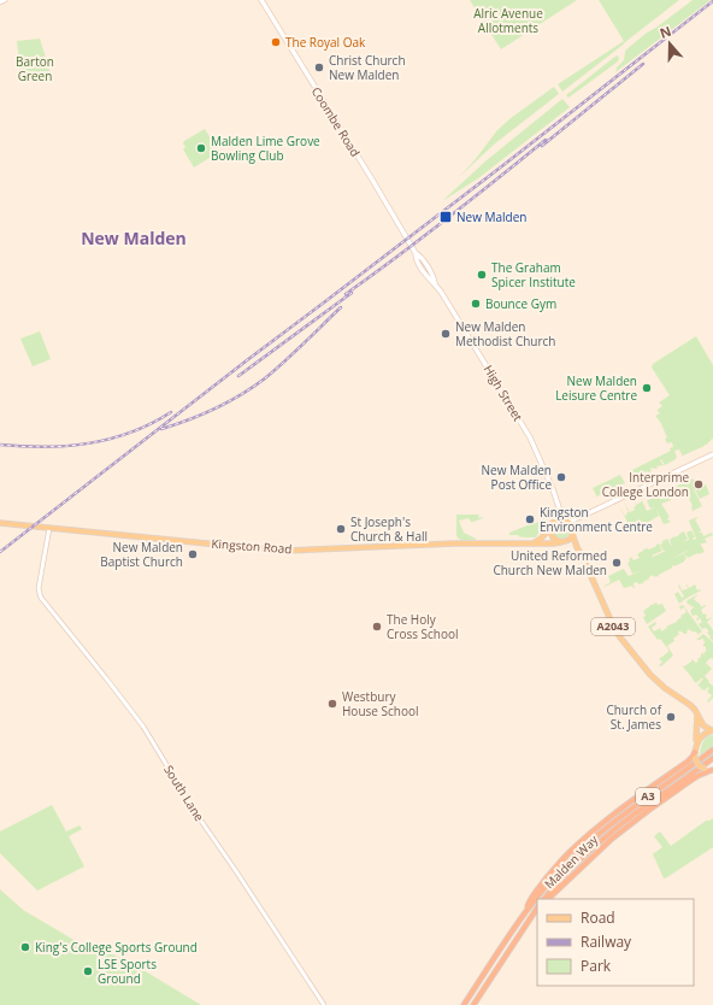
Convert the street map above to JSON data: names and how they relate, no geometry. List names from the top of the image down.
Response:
{
  "streets": {
    "highway": ["A3", "Malden Way"],
    "main road": [
      "Coombe Road",
      "High Street",
      "Kingston Road",
      "A2043"
    ],
    "street": ["South Lane"]
  },
  "crossings": [
    ["Coombe Road", "High Street"],
    ["High Street", "Kingston Road"],
    ["High Street", "A2043"],
    ["Kingston Road", "A2043"],
    ["Kingston Road", "South Lane"]
  ],
  "districts": ["New Malden"],
  "parks": ["Alric Avenue Allotments", "Barton Green"],
  "places": {
    "other": [
      "The Royal Oak",
      "Christ Church New Malden",
      "Malden Lime Grove Bowling Club",
      "The Graham Spicer Institute",
      "Bounce Gym",
      "New Malden Methodist Church",
      "New Malden Leisure Centre",
      "New Malden Post Office",
      "Interprime College London",
      "Kingston Environment Centre",
      "St Joseph's Church & Hall",
      "New Malden Baptist Church",
      "United Reformed Church New Malden",
      "The Holy Cross School",
      "Westbury House School",
      "Church of St. James",
      "King's College Sports Ground",
      "LSE Sports Ground"
    ],
    "transit": ["New Malden"]
  },
  "legend": ["Road", "Railway", "Park"],
  "north": "top"
}
